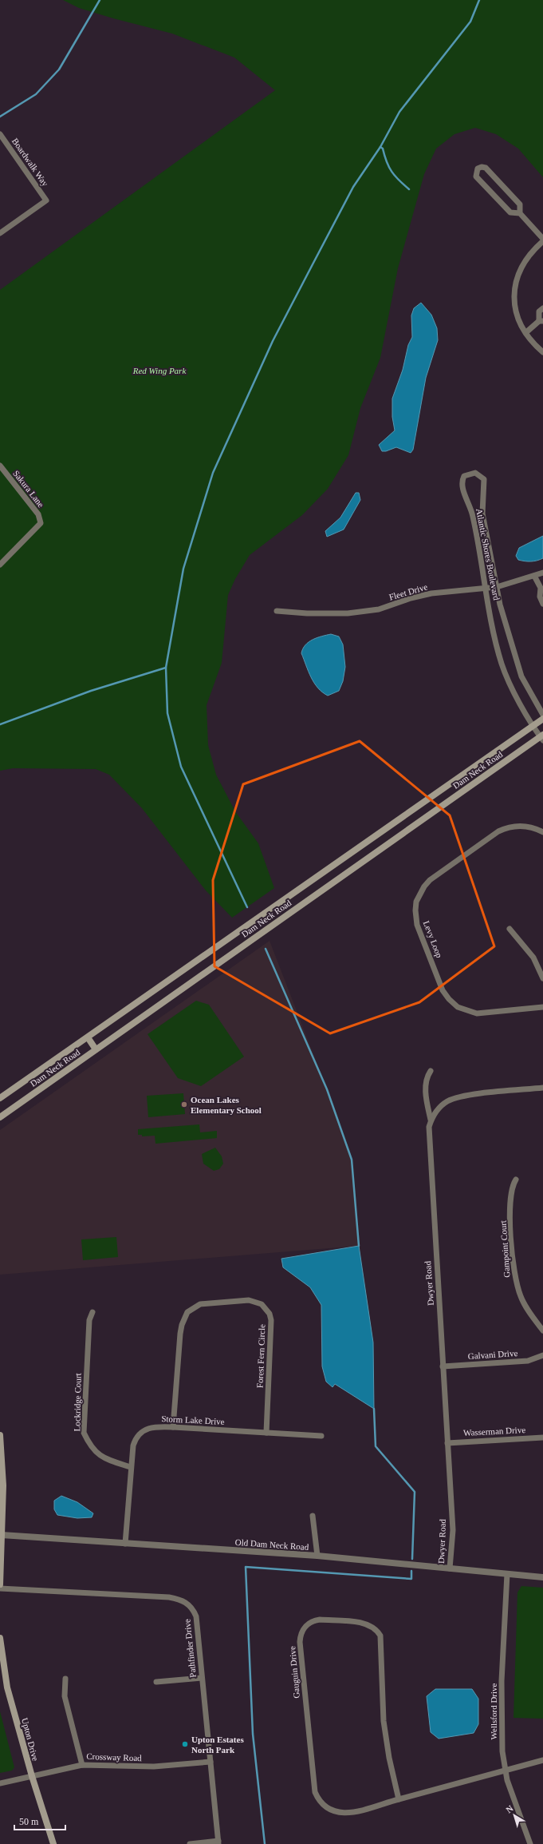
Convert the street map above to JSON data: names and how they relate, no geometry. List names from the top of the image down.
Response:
{
  "streets": {
    "main road": ["Dam Neck Road", "Upton Drive"],
    "street": [
      "Boardwalk Way",
      "Sakura Lane",
      "Atlantic Shores Boulevard",
      "Fleet Drive",
      "Levy Loop",
      "Gampoint Court",
      "Dwyer Road",
      "Galvani Drive",
      "Forest Fern Circle",
      "Lockridge Court",
      "Storm Lake Drive",
      "Wasserman Drive",
      "Old Dam Neck Road",
      "Pathfinder Drive",
      "Gauguin Drive",
      "Wellsford Drive",
      "Crossway Road"
    ]
  },
  "crossings": [
    ["Atlantic Shores Boulevard", "Fleet Drive"],
    ["Atlantic Shores Boulevard", "Dam Neck Road"],
    ["Dwyer Road", "Galvani Drive"],
    ["Dwyer Road", "Wasserman Drive"],
    ["Dwyer Road", "Old Dam Neck Road"],
    ["Forest Fern Circle", "Storm Lake Drive"],
    ["Lockridge Court", "Storm Lake Drive"],
    ["Storm Lake Drive", "Old Dam Neck Road"],
    ["Old Dam Neck Road", "Wellsford Drive"],
    ["Pathfinder Drive", "Crossway Road"],
    ["Gauguin Drive", "Wellsford Drive"],
    ["Upton Drive", "Crossway Road"]
  ],
  "parks": ["Red Wing Park"],
  "places": ["Ocean Lakes Elementary School", "Upton Estates North Park"],
  "scale_bar": "50 m",
  "north": "top left"
}
